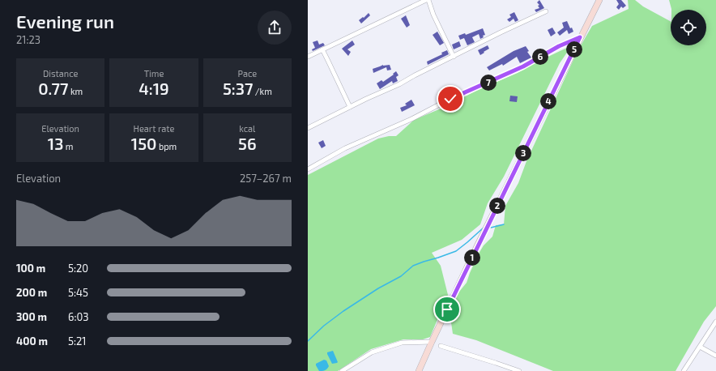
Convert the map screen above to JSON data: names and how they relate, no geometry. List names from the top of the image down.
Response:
{
  "page": {
    "heading": ["Evening run", "21:23"],
    "pins": [
      "5",
      "6",
      "7",
      "4",
      "3",
      "2",
      "1"
    ],
    "stats": [
      ["Distance", "0.77 km"],
      ["Time", "4:19"],
      ["Pace", "5:37 /km"],
      ["Elevation", "13 m"],
      ["Heart rate", "150 bpm"],
      ["kcal", "56"]
    ],
    "chart": ["Elevation", "257–267 m"],
    "list": [
      {
        "name": "100 m",
        "note": "5:20"
      },
      {
        "name": "200 m",
        "note": "5:45"
      },
      {
        "name": "300 m",
        "note": "6:03"
      },
      {
        "name": "400 m",
        "note": "5:21"
      }
    ]
  }
}
